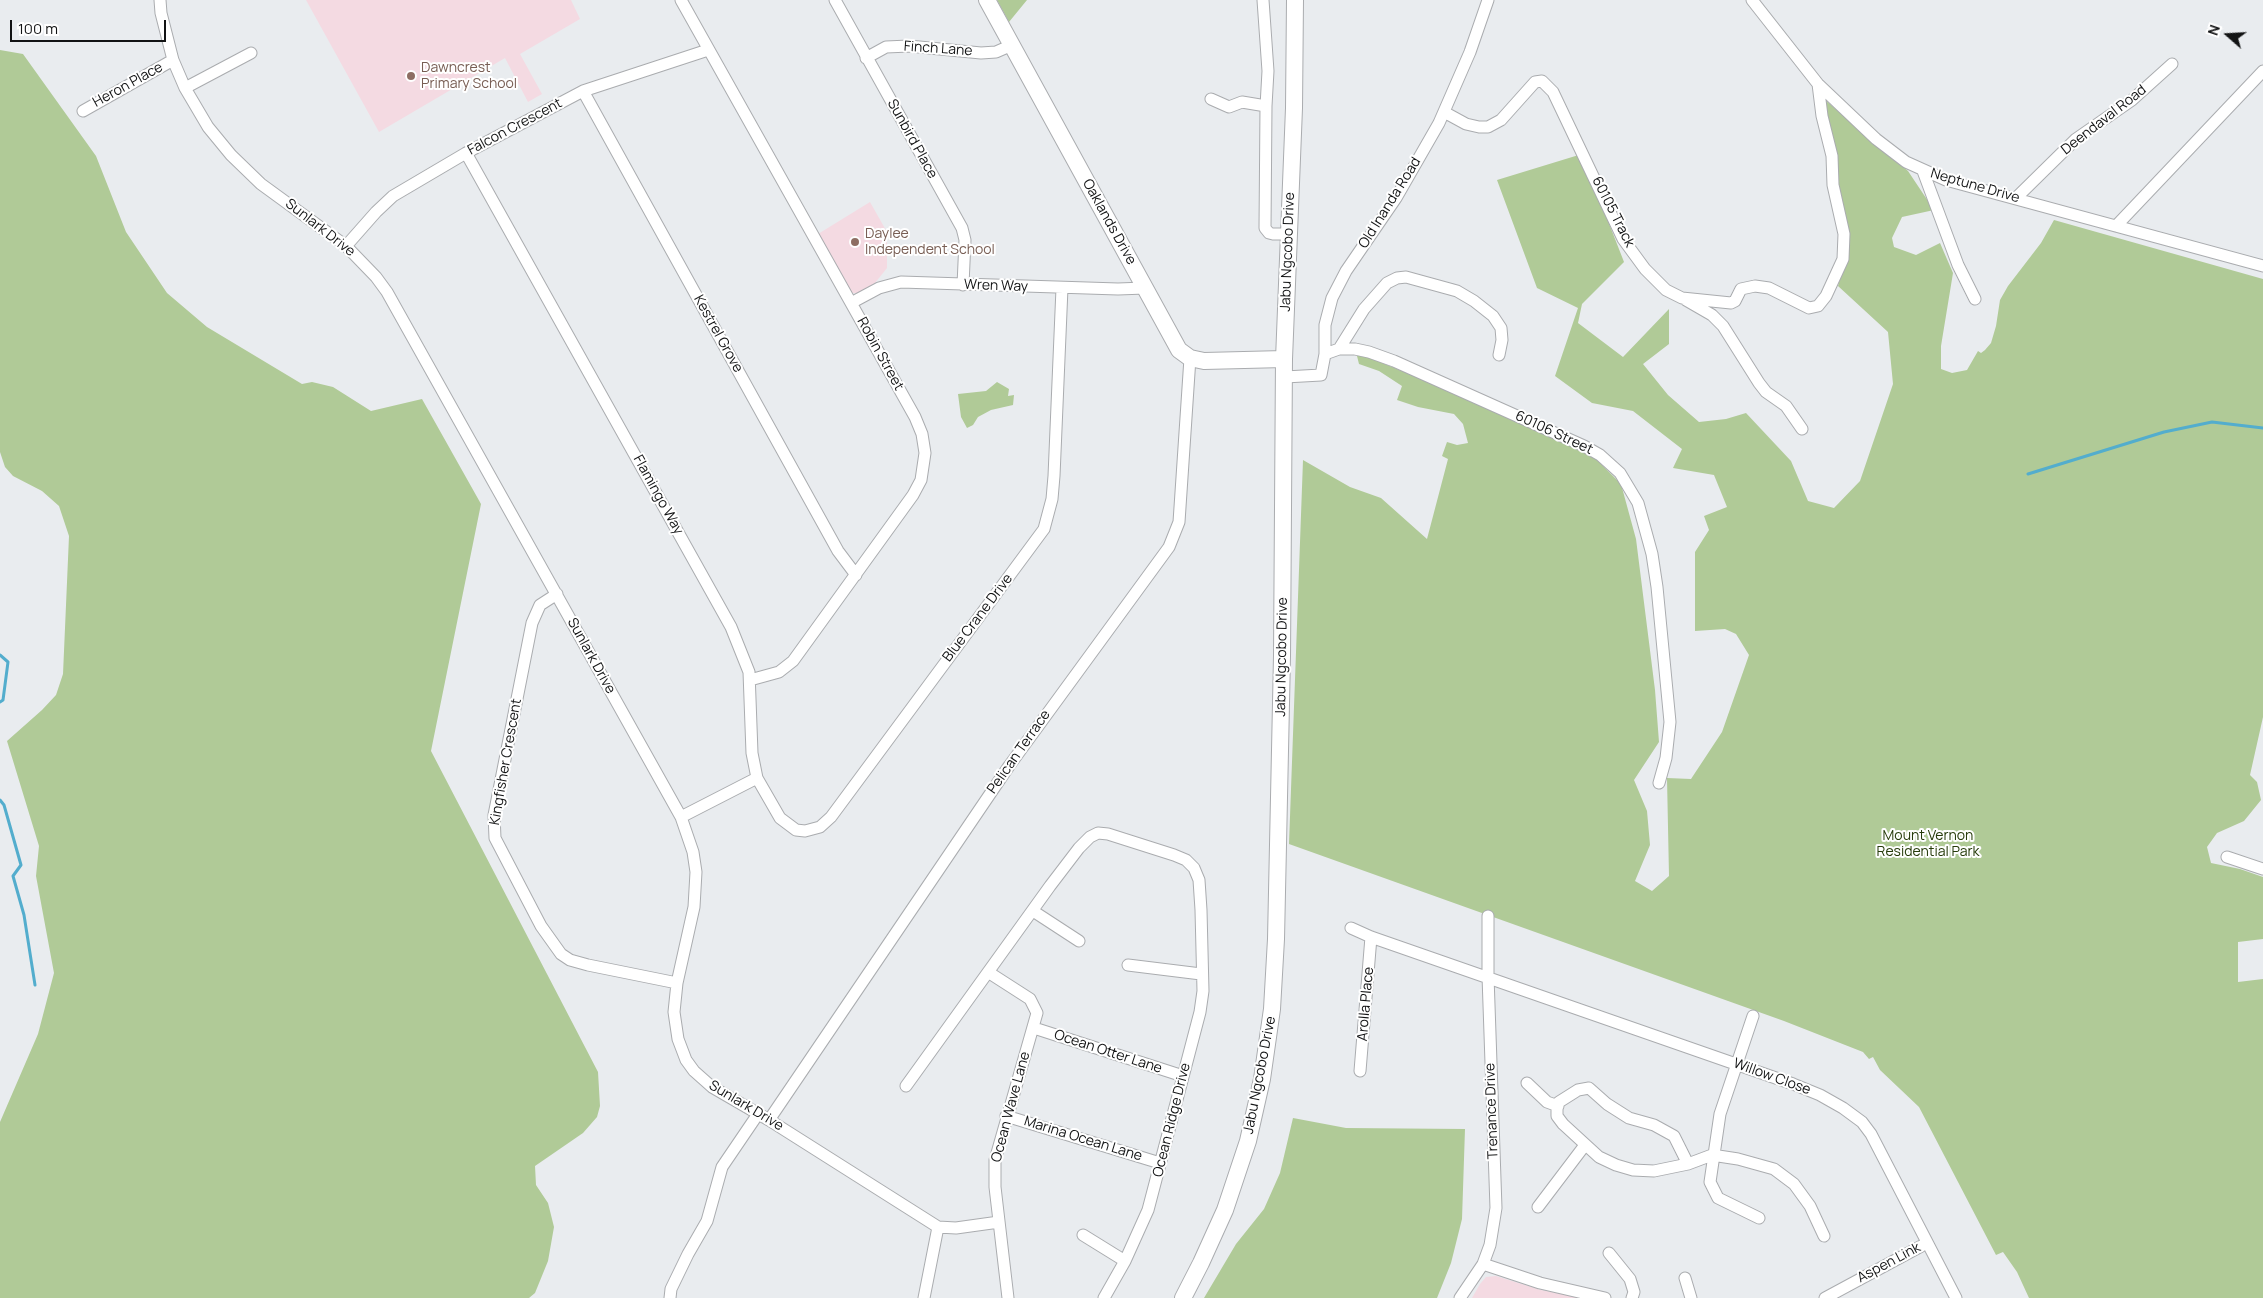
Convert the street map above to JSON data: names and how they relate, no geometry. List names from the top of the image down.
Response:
{
  "streets": {
    "main road": ["Oaklands Drive", "Jabu Ngcobo Drive"],
    "street": [
      "Finch Lane",
      "Heron Place",
      "Deendaval Road",
      "Falcon Crescent",
      "Sunbird Place",
      "Neptune Drive",
      "Old Inanda Road",
      "60105 Track",
      "Sunlark Drive",
      "Wren Way",
      "Kestrel Grove",
      "Robin Street",
      "60106 Street",
      "Flamingo Way",
      "Blue Crane Drive",
      "Pelican Terrace",
      "Kingfisher Crescent",
      "Arolla Place",
      "Ocean Otter Lane",
      "Willow Close",
      "Ocean Wave Lane",
      "Trenance Drive",
      "Ocean Ridge Drive",
      "Marina Ocean Lane",
      "Aspen Link"
    ]
  },
  "crossings": [
    ["Finch Lane", "Sunbird Place"],
    ["Finch Lane", "Oaklands Drive"],
    ["Heron Place", "Sunlark Drive"],
    ["Deendaval Road", "Neptune Drive"],
    ["Falcon Crescent", "Sunlark Drive"],
    ["Falcon Crescent", "Kestrel Grove"],
    ["Falcon Crescent", "Robin Street"],
    ["Falcon Crescent", "Flamingo Way"],
    ["Sunbird Place", "Wren Way"],
    ["Neptune Drive", "60105 Track"],
    ["Old Inanda Road", "60105 Track"],
    ["Old Inanda Road", "Jabu Ngcobo Drive"],
    ["Old Inanda Road", "60106 Street"],
    ["Oaklands Drive", "Wren Way"],
    ["Oaklands Drive", "Pelican Terrace"],
    ["Sunlark Drive", "Pelican Terrace"],
    ["Sunlark Drive", "Kingfisher Crescent"],
    ["Wren Way", "Robin Street"],
    ["Wren Way", "Blue Crane Drive"],
    ["Kestrel Grove", "Robin Street"],
    ["Robin Street", "Flamingo Way"],
    ["Flamingo Way", "Blue Crane Drive"],
    ["Ocean Otter Lane", "Ocean Wave Lane"],
    ["Ocean Otter Lane", "Ocean Ridge Drive"],
    ["Willow Close", "Trenance Drive"],
    ["Willow Close", "Aspen Link"],
    ["Ocean Wave Lane", "Ocean Ridge Drive"],
    ["Ocean Wave Lane", "Marina Ocean Lane"],
    ["Ocean Ridge Drive", "Marina Ocean Lane"]
  ],
  "parks": ["Mount Vernon Residential Park"],
  "places": ["Dawncrest Primary School", "Daylee Independent School"],
  "scale_bar": "100 m",
  "north": "left"
}
